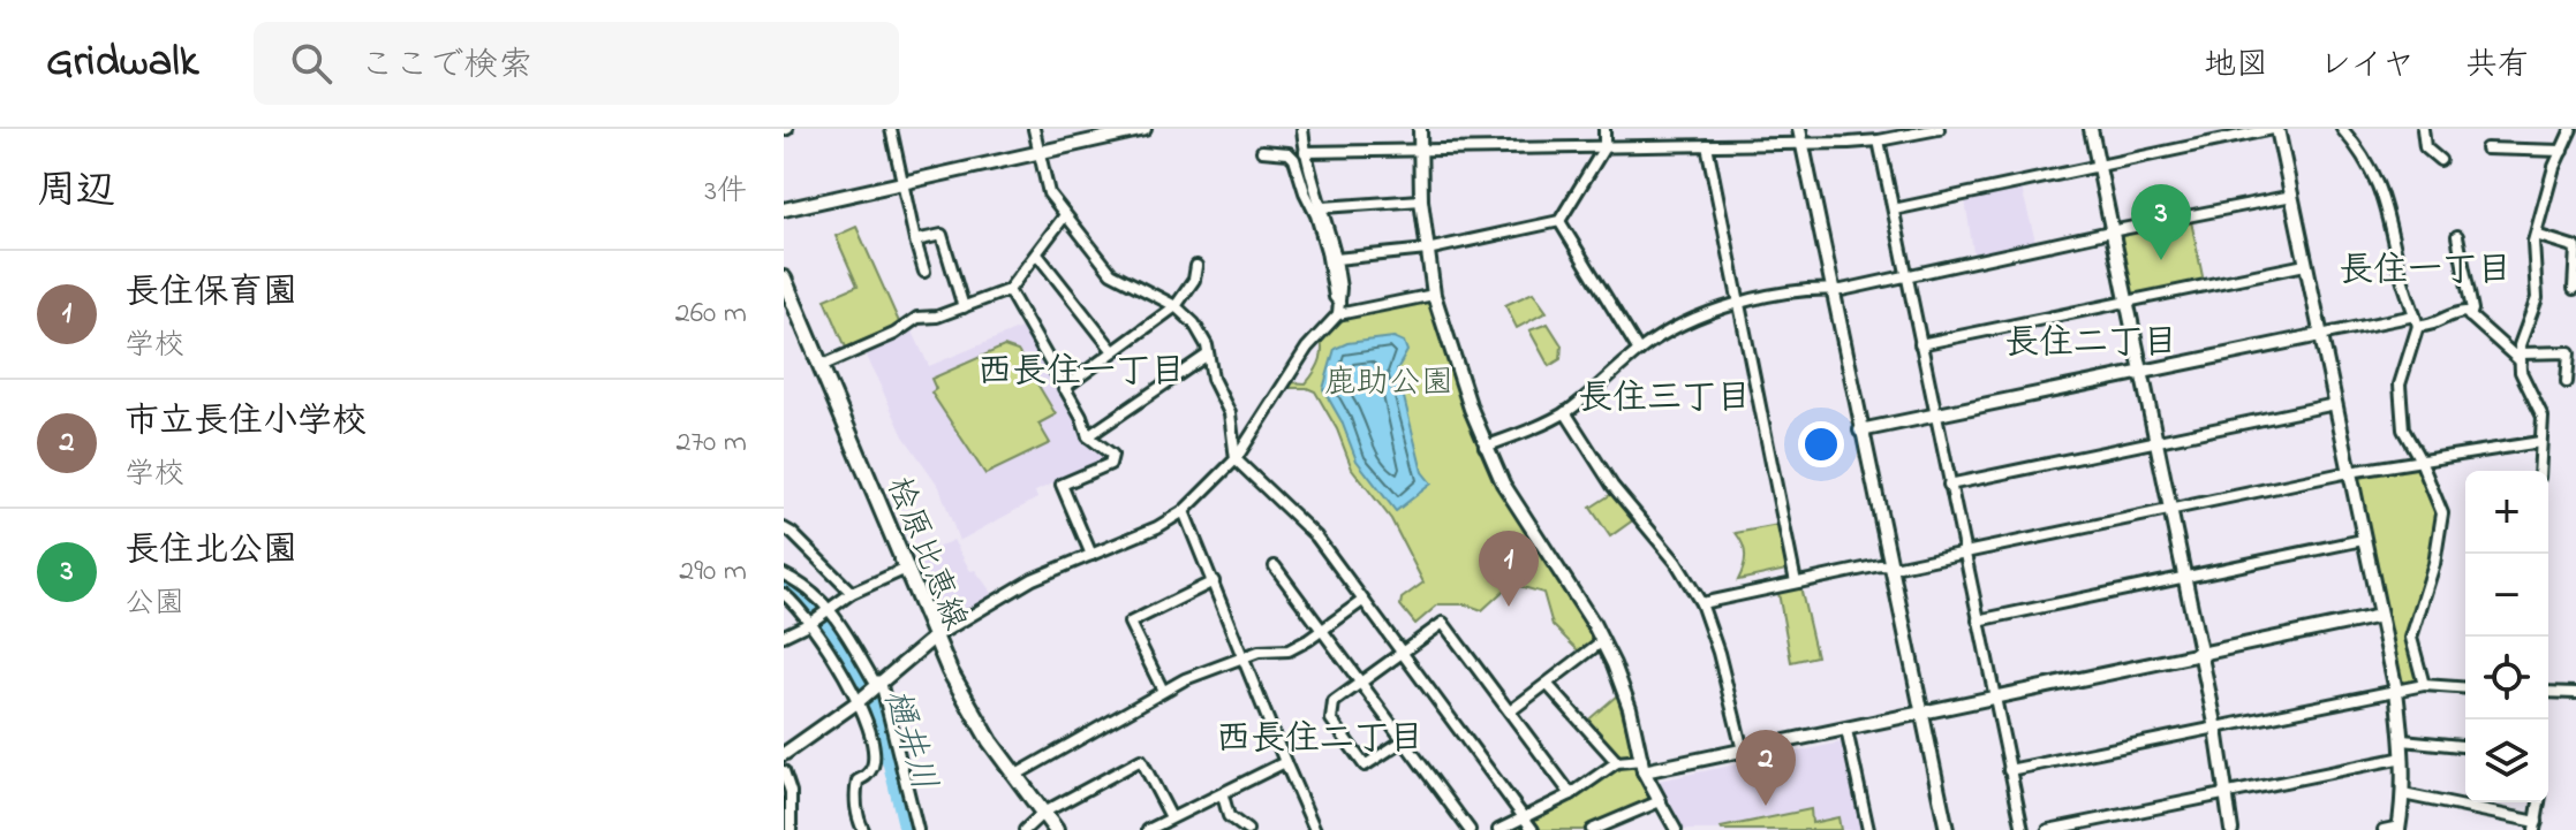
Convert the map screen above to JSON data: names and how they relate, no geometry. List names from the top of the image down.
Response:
{
  "streets": {
    "main road": ["桧原比恵線"]
  },
  "districts": [
    "長住一丁目",
    "長住二丁目",
    "西長住一丁目",
    "長住三丁目",
    "西長住二丁目"
  ],
  "water": ["樋井川"],
  "parks": ["鹿助公園"],
  "page": {
    "header": "Gridwalk",
    "search": "ここで検索",
    "nav": ["地図", "レイヤ", "共有"],
    "heading": ["周辺", "3件"],
    "pins": ["3", "1", "2"],
    "list": [
      {
        "mark": "1",
        "name": "長住保育園",
        "note": "学校",
        "value": "260 m"
      },
      {
        "mark": "2",
        "name": "市立長住小学校",
        "note": "学校",
        "value": "270 m"
      },
      {
        "mark": "3",
        "name": "長住北公園",
        "note": "公園",
        "value": "290 m"
      }
    ],
    "map_buttons": ["+", "−"]
  }
}
